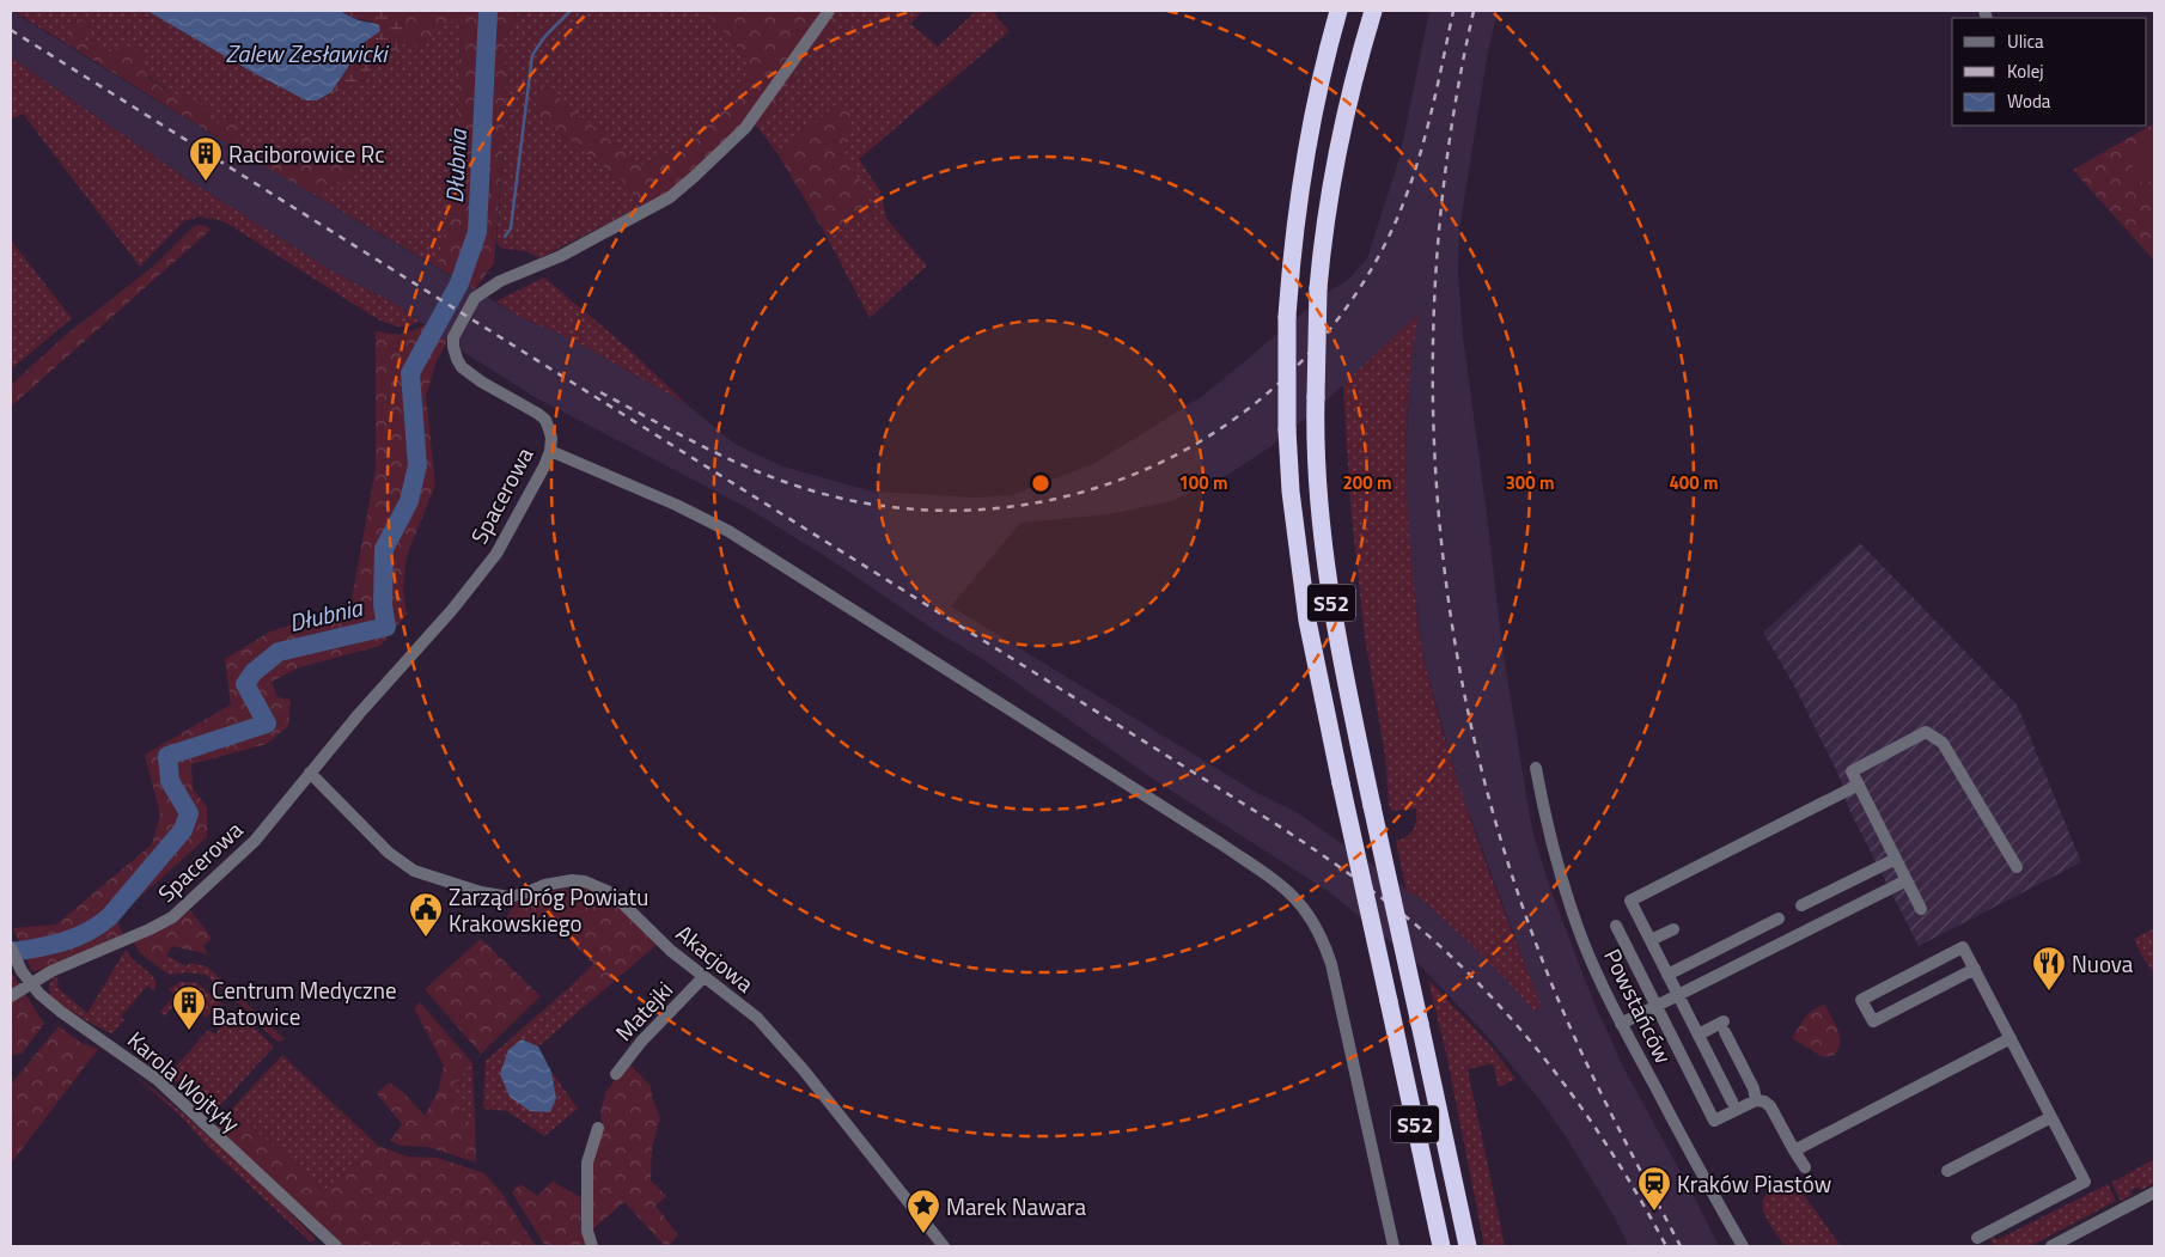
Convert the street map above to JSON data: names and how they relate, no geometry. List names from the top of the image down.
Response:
{
  "streets": {
    "highway": ["S52"],
    "street": [
      "Spacerowa",
      "Akacjowa",
      "Powstańców",
      "Matejki",
      "Karola Wojtyły"
    ]
  },
  "crossings": [
    ["Spacerowa", "Akacjowa"],
    ["Spacerowa", "Karola Wojtyły"],
    ["Akacjowa", "Matejki"]
  ],
  "water": ["Zalew Zesławicki", "Dłubnia"],
  "places": {
    "building": ["Raciborowice Rc", "Centrum Medyczne Batowice"],
    "public building": ["Zarząd Dróg Powiatu Krakowskiego"],
    "restaurant": ["Nuova"],
    "station": ["Kraków Piastów"],
    "place": ["Marek Nawara"]
  },
  "legend": ["Ulica", "Kolej", "Woda"],
  "rings": [
    "100 m",
    "200 m",
    "300 m",
    "400 m"
  ]
}
